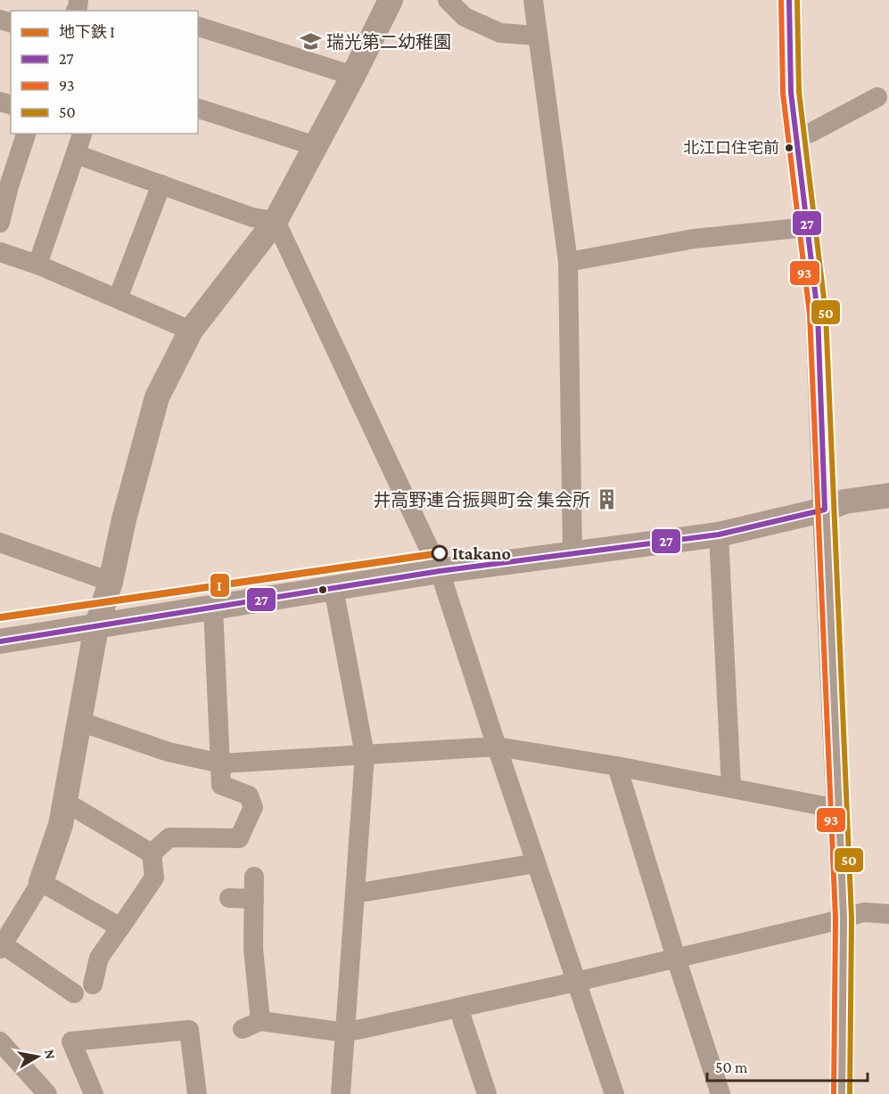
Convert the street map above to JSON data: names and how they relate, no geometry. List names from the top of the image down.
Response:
{
  "places": {
    "school or university": ["瑞光第二幼稚園"],
    "other": ["北江口住宅前", "Itakano"],
    "building": ["井高野連合振興町会 集会所"]
  },
  "lines": [
    "transit line 27",
    "transit line 93",
    "transit line 50",
    "metro line I"
  ],
  "legend": [
    "地下鉄 I",
    "27",
    "93",
    "50"
  ],
  "scale_bar": "50 m",
  "north": "right"
}
